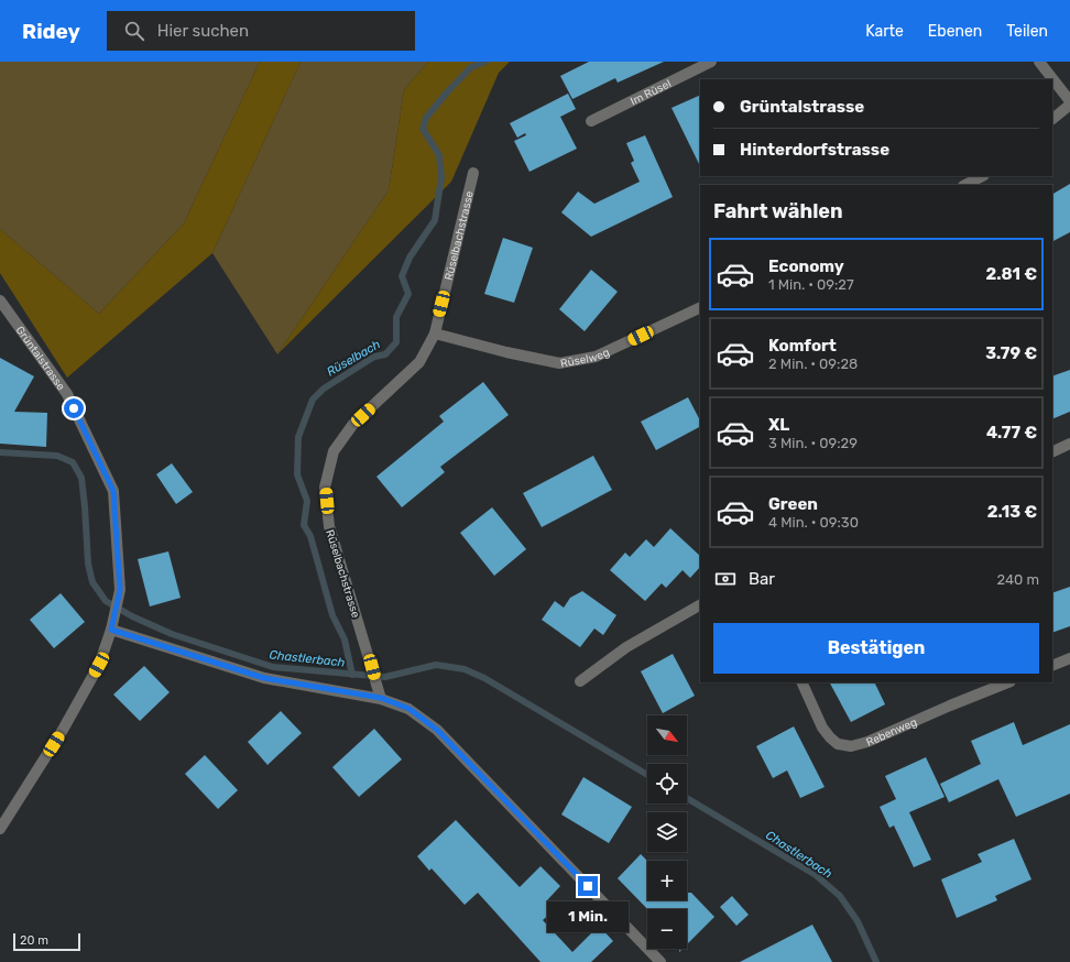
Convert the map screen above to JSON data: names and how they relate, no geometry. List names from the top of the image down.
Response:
{
  "streets": {
    "street": [
      "Im Rüsel",
      "Rüselbachstrasse",
      "Rüselweg",
      "Grüntalstrasse",
      "Rebenweg"
    ]
  },
  "crossings": [
    ["Rüselbachstrasse", "Rüselweg"]
  ],
  "water": ["Rüselbach", "Chastlerbach"],
  "scale_bar": "20 m",
  "north": "bottom right",
  "page": {
    "header": "Ridey",
    "search": "Hier suchen",
    "nav": ["Karte", "Ebenen", "Teilen"],
    "banner": ["Grüntalstrasse", "Hinterdorfstrasse"],
    "heading": "Fahrt wählen",
    "list": [
      {
        "name": "Economy",
        "note": "1 Min. · 09:27",
        "value": "2.81 €"
      },
      {
        "name": "Komfort",
        "note": "2 Min. · 09:28",
        "value": "3.79 €"
      },
      {
        "name": "XL",
        "note": "3 Min. · 09:29",
        "value": "4.77 €"
      },
      {
        "name": "Green",
        "note": "4 Min. · 09:30",
        "value": "2.13 €"
      }
    ],
    "pay": ["Bar", "240 m"],
    "buttons": "Bestätigen",
    "map_buttons": ["+", "−"],
    "bubble": "1 Min.",
    "scale": "20 m"
  }
}
